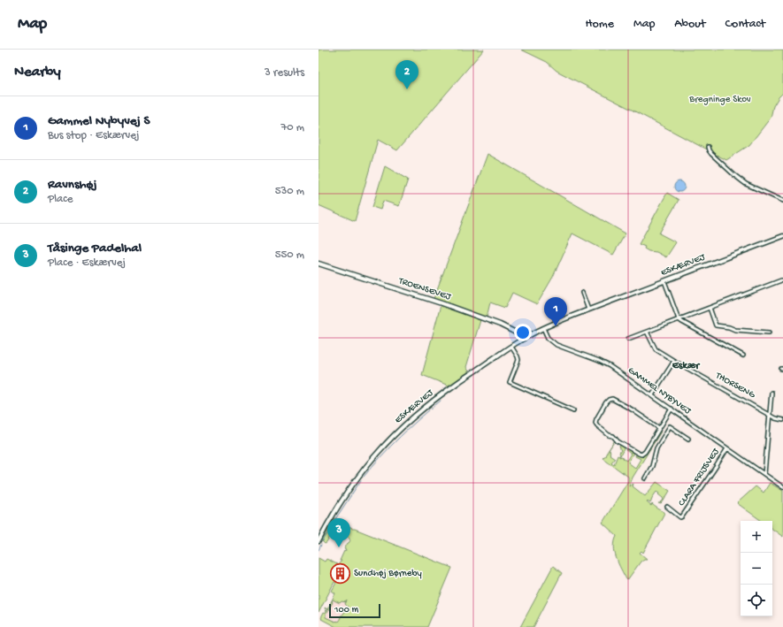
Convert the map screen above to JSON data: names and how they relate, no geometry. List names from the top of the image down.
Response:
{
  "streets": {
    "street": [
      "ESKÆRVEJ",
      "TROENSEVEJ",
      "THORSENG",
      "GAMMEL NYBYVEJ",
      "CLARA FRIJSVEJ"
    ]
  },
  "crossings": [
    ["ESKÆRVEJ", "TROENSEVEJ"],
    ["ESKÆRVEJ", "GAMMEL NYBYVEJ"],
    ["GAMMEL NYBYVEJ", "CLARA FRIJSVEJ"]
  ],
  "districts": ["Eskær"],
  "parks": ["Bregninge Skov"],
  "places": {
    "building": ["Sundhøj Børneby"]
  },
  "scale_bar": "100 m",
  "page": {
    "header": "Map",
    "nav": [
      "Home",
      "Map",
      "About",
      "Contact"
    ],
    "heading": ["Nearby", "3 results"],
    "pins": ["2", "1", "3"],
    "list": [
      {
        "mark": "1",
        "name": "Gammel Nybyvej S",
        "note": "Bus stop · Eskærvej",
        "value": "70 m"
      },
      {
        "mark": "2",
        "name": "Ravnshøj",
        "note": "Place",
        "value": "530 m"
      },
      {
        "mark": "3",
        "name": "Tåsinge Padelhal",
        "note": "Place · Eskærvej",
        "value": "550 m"
      }
    ],
    "map_buttons": ["+", "−"],
    "scale": "100 m"
  }
}
